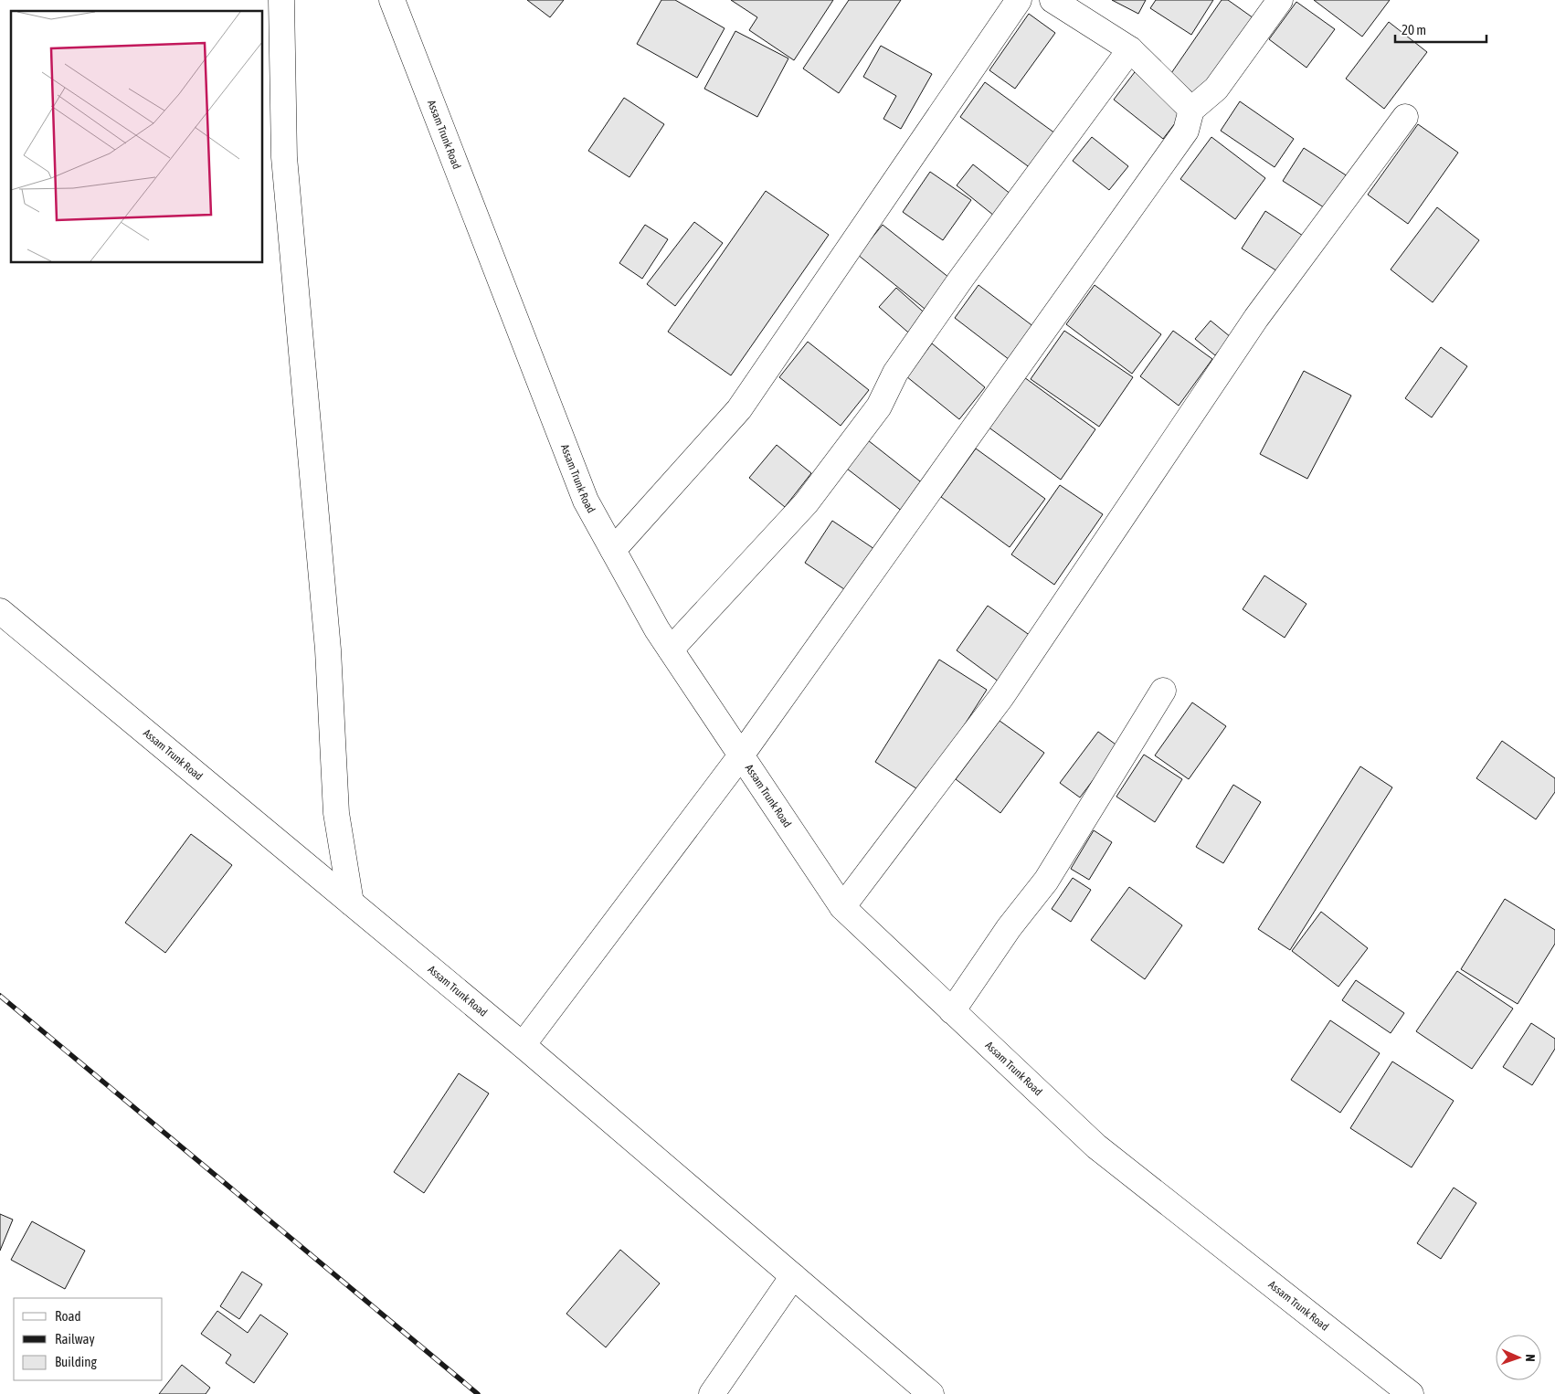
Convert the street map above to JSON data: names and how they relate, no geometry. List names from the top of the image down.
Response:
{
  "streets": {
    "main road": ["Assam Trunk Road"]
  },
  "legend": ["Road", "Railway", "Building"],
  "scale_bar": "20 m",
  "north": "right"
}
